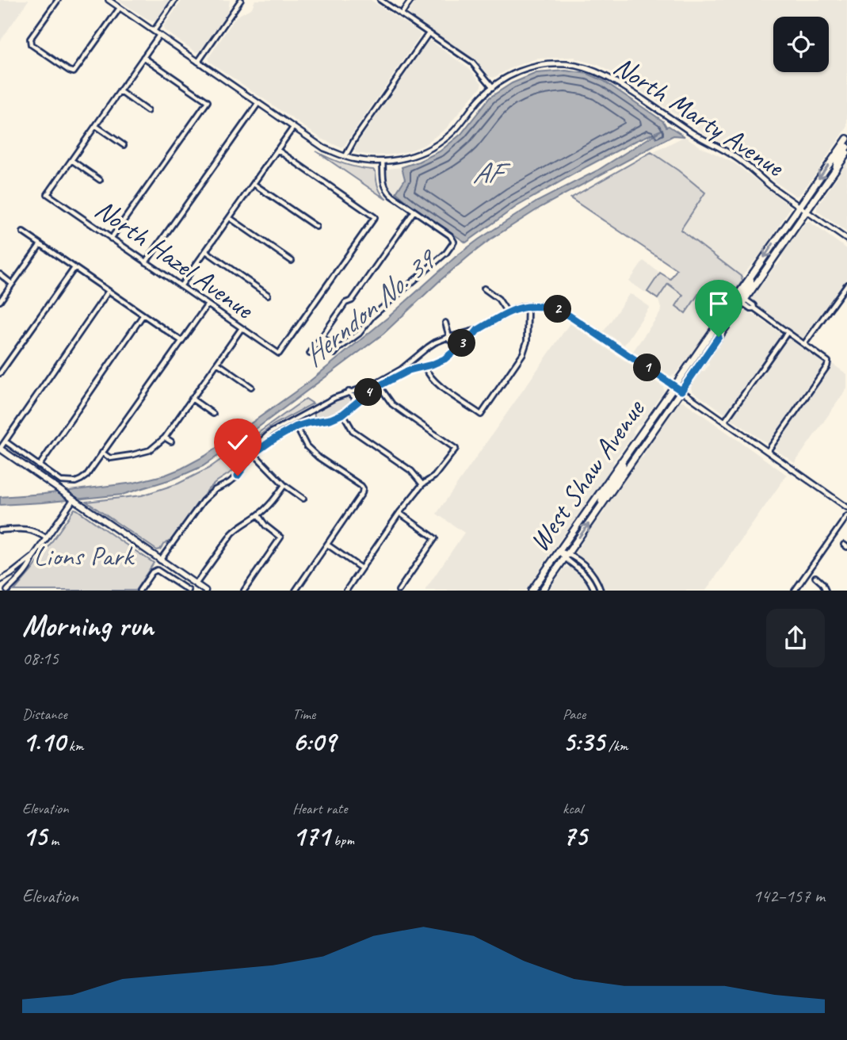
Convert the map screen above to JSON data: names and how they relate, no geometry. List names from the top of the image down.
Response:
{
  "streets": {
    "main road": ["West Shaw Avenue"],
    "street": ["North Marty Avenue", "North Hazel Avenue"]
  },
  "crossings": [
    ["North Marty Avenue", "West Shaw Avenue"]
  ],
  "water": ["AF", "Herndon No. 39"],
  "parks": ["Lions Park"],
  "page": {
    "pins": [
      "2",
      "3",
      "1",
      "4"
    ],
    "heading": ["Morning run", "08:15"],
    "stats": [
      ["Distance", "1.10 km"],
      ["Time", "6:09"],
      ["Pace", "5:35 /km"],
      ["Elevation", "15 m"],
      ["Heart rate", "171 bpm"],
      ["kcal", "75"]
    ],
    "chart": ["Elevation", "142–157 m"]
  }
}
